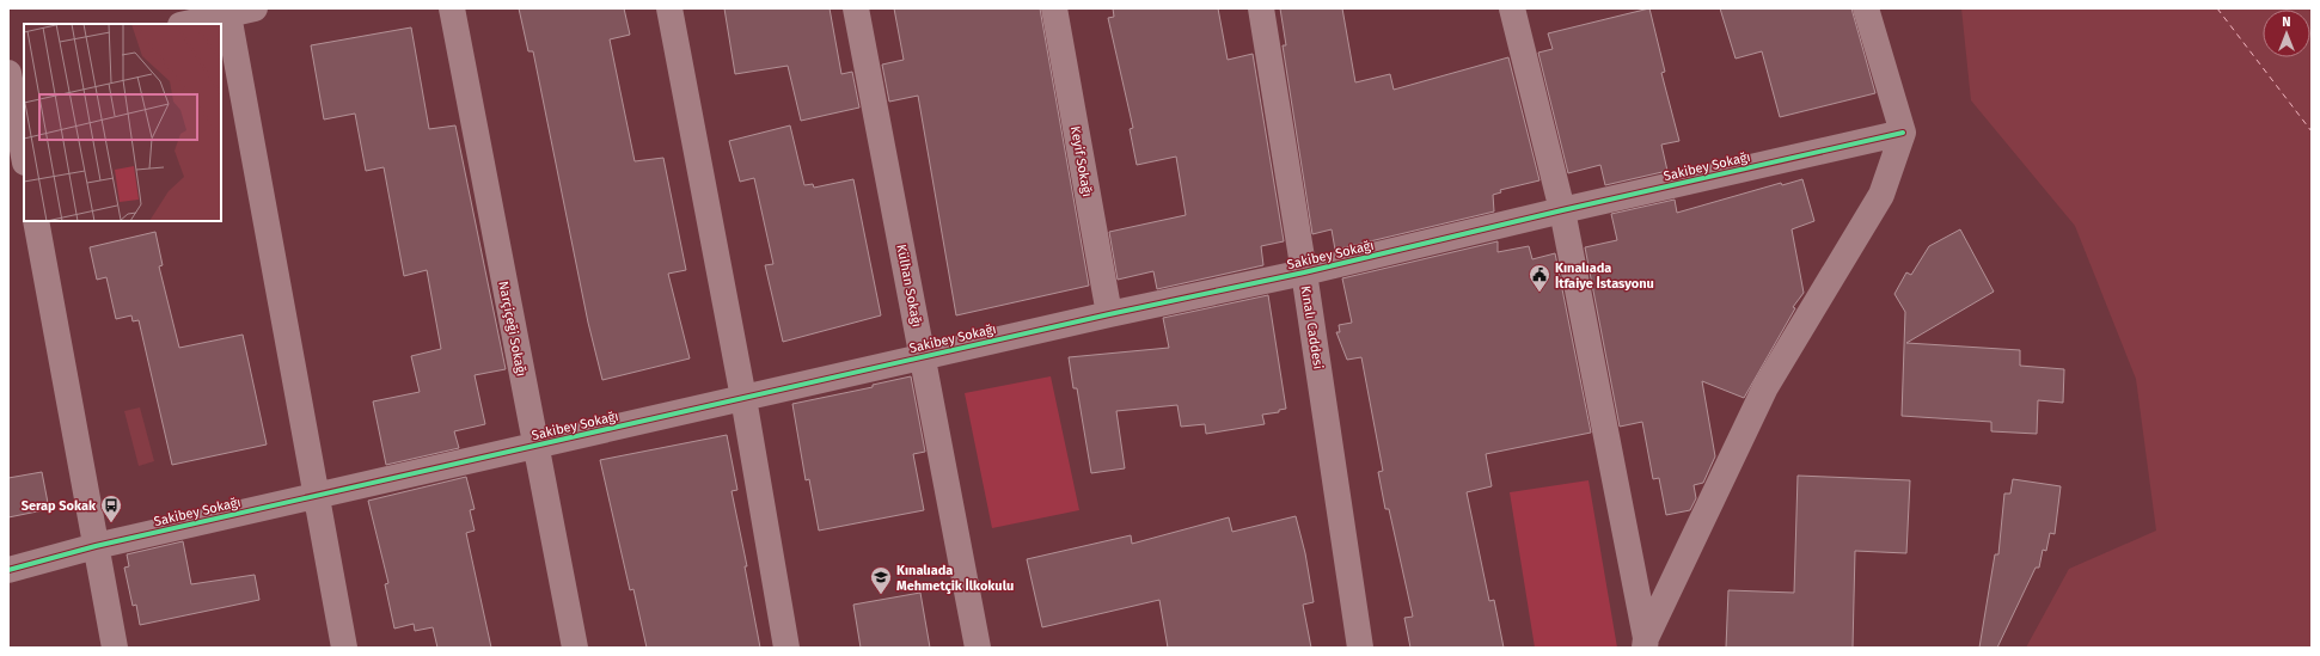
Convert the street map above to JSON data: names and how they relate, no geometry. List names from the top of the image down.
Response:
{
  "streets": {
    "street": [
      "Keyif Sokağı",
      "Sakibey Sokağı",
      "Külhan Sokağı",
      "Kınalı Caddesi",
      "Narçiçeği Sokağı"
    ]
  },
  "crossings": [
    ["Keyif Sokağı", "Sakibey Sokağı"],
    ["Sakibey Sokağı", "Külhan Sokağı"],
    ["Sakibey Sokağı", "Kınalı Caddesi"],
    ["Sakibey Sokağı", "Narçiçeği Sokağı"]
  ],
  "places": {
    "public building": ["Kınalıada İtfaiye İstasyonu"],
    "bus stop": ["Serap Sokak"],
    "school or university": ["Kınalıada Mehmetçik İlkokulu"]
  },
  "north": "top"
}
